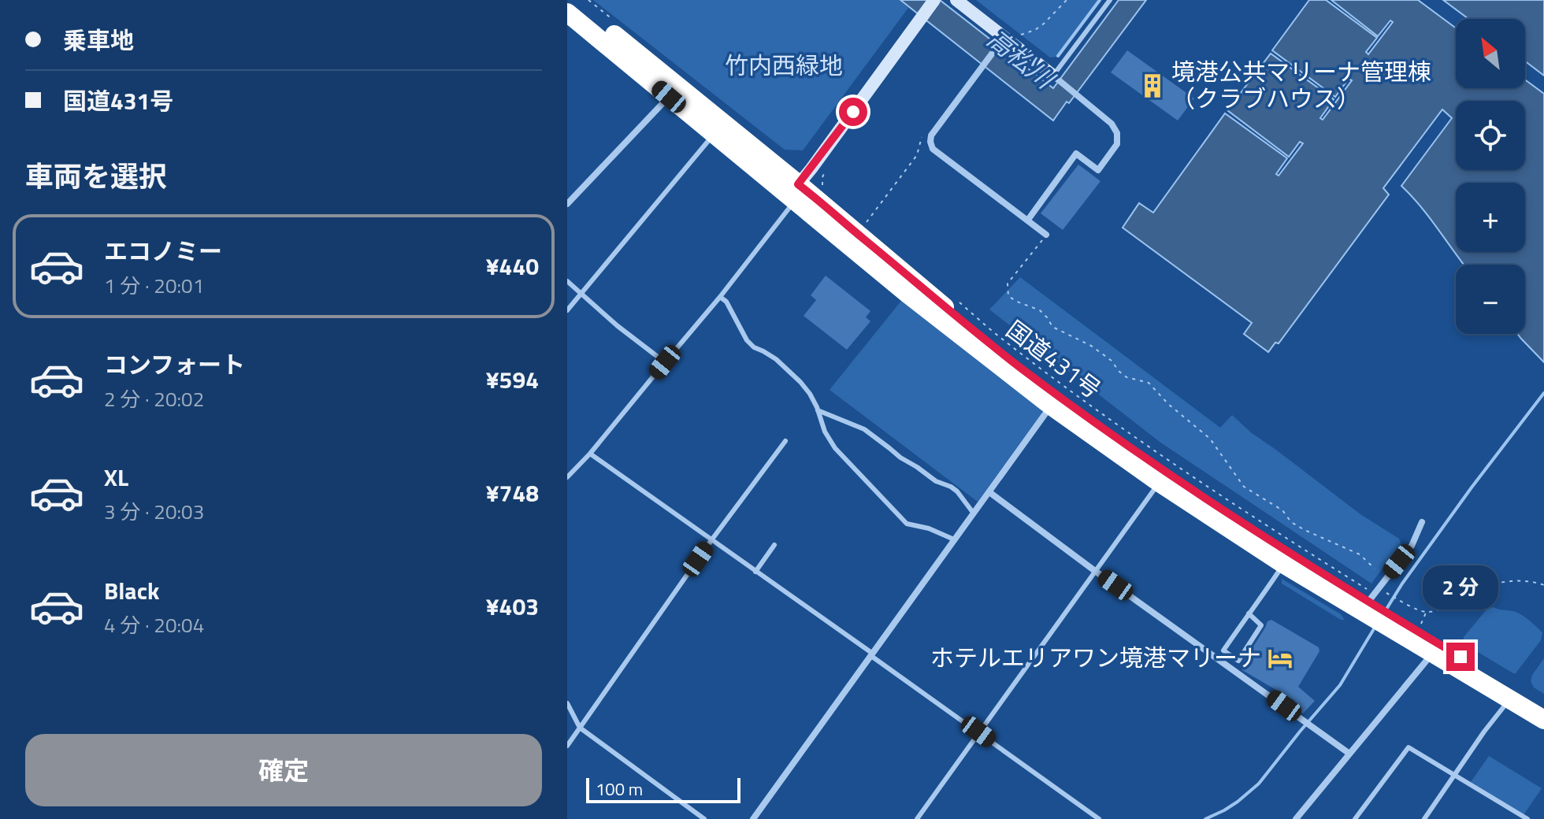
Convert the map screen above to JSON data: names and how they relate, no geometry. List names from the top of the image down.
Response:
{
  "streets": {
    "highway": ["国道431号"]
  },
  "water": ["高松川"],
  "parks": ["竹内西緑地"],
  "places": {
    "building": ["境港公共マリーナ管理棟 （クラブハウス）"],
    "hotel": ["ホテルエリアワン境港マリーナ"]
  },
  "scale_bar": "100 m",
  "north": "top left",
  "page": {
    "banner": ["乗車地", "国道431号"],
    "map_buttons": ["+", "−"],
    "heading": "車両を選択",
    "list": [
      {
        "name": "エコノミー",
        "note": "1 分 · 20:01",
        "value": "¥440"
      },
      {
        "name": "コンフォート",
        "note": "2 分 · 20:02",
        "value": "¥594"
      },
      {
        "name": "XL",
        "note": "3 分 · 20:03",
        "value": "¥748"
      },
      {
        "name": "Black",
        "note": "4 分 · 20:04",
        "value": "¥403"
      }
    ],
    "bubble": "2 分",
    "buttons": "確定",
    "scale": "100 m"
  }
}
